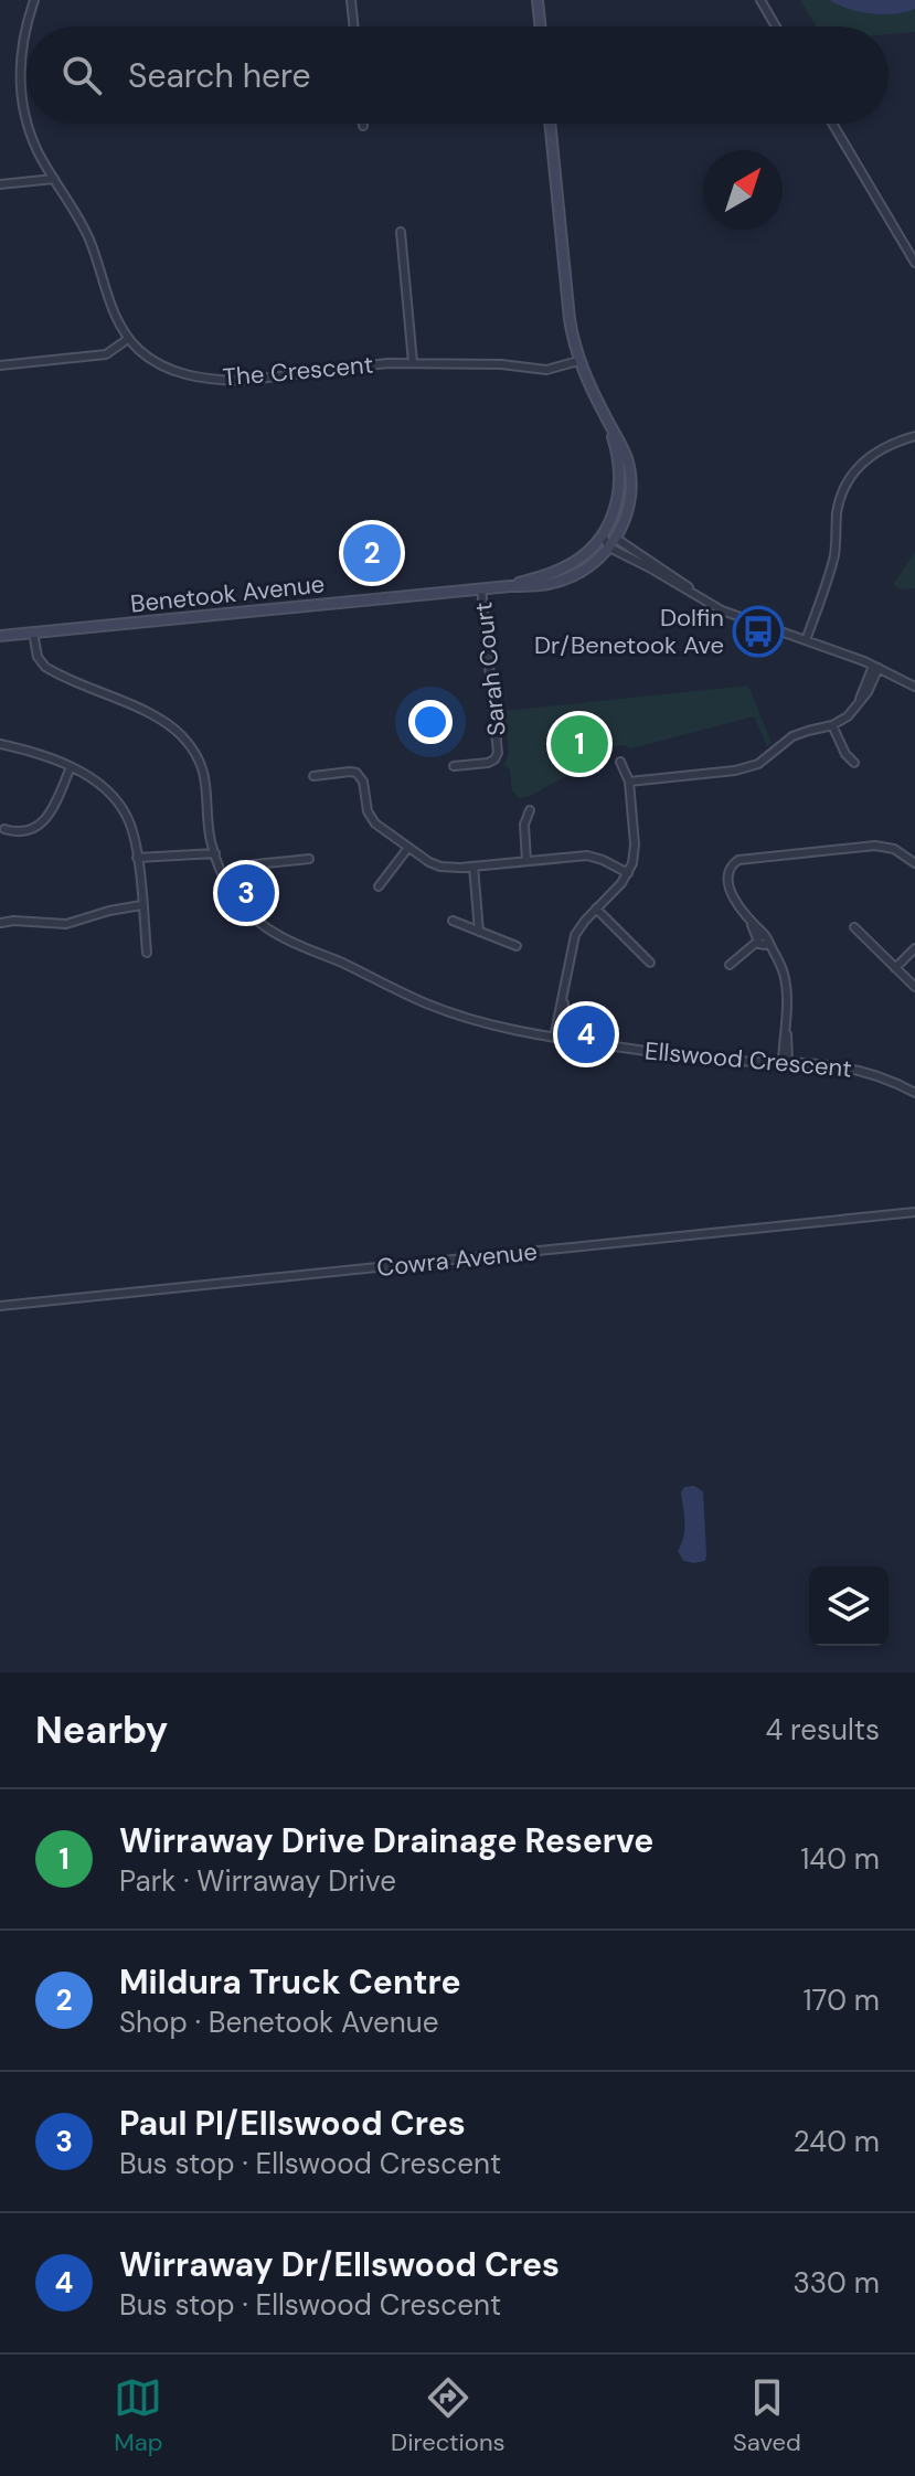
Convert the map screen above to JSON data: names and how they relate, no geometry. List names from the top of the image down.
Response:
{
  "streets": {
    "main road": ["Benetook Avenue"],
    "street": [
      "The Crescent",
      "Sarah Court",
      "Ellswood Crescent",
      "Cowra Avenue"
    ]
  },
  "crossings": [
    ["Benetook Avenue", "Sarah Court"],
    ["Benetook Avenue", "Ellswood Crescent"]
  ],
  "places": {
    "bus stop": ["Dolfin Dr/Benetook Ave"]
  },
  "north": "top right",
  "page": {
    "search": "Search here",
    "pins": [
      "2",
      "1",
      "3",
      "4"
    ],
    "heading": ["Nearby", "4 results"],
    "list": [
      {
        "mark": "1",
        "name": "Wirraway Drive Drainage Reserve",
        "note": "Park · Wirraway Drive",
        "value": "140 m"
      },
      {
        "mark": "2",
        "name": "Mildura Truck Centre",
        "note": "Shop · Benetook Avenue",
        "value": "170 m"
      },
      {
        "mark": "3",
        "name": "Paul Pl/Ellswood Cres",
        "note": "Bus stop · Ellswood Crescent",
        "value": "240 m"
      },
      {
        "mark": "4",
        "name": "Wirraway Dr/Ellswood Cres",
        "note": "Bus stop · Ellswood Crescent",
        "value": "330 m"
      }
    ],
    "nav": ["Map", "Directions", "Saved"]
  }
}
